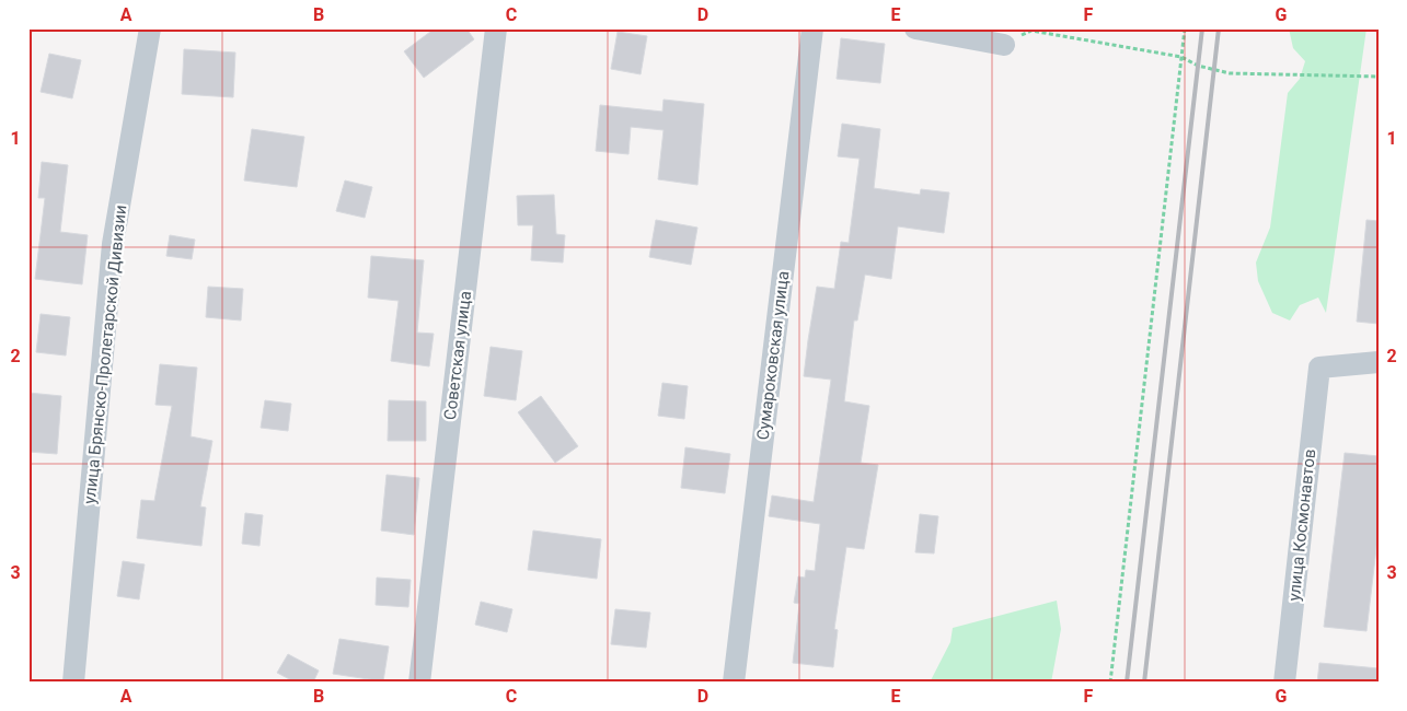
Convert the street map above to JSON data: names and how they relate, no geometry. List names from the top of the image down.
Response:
{
  "streets": {
    "street": [
      "улица Брянско-Пролетарской Дивизии",
      "Советская улица",
      "Сумароковская улица",
      "улица Космонавтов"
    ]
  },
  "grid": {
    "columns": [
      "A",
      "B",
      "C",
      "D",
      "E",
      "F",
      "G"
    ],
    "rows": ["1", "2", "3"]
  }
}
